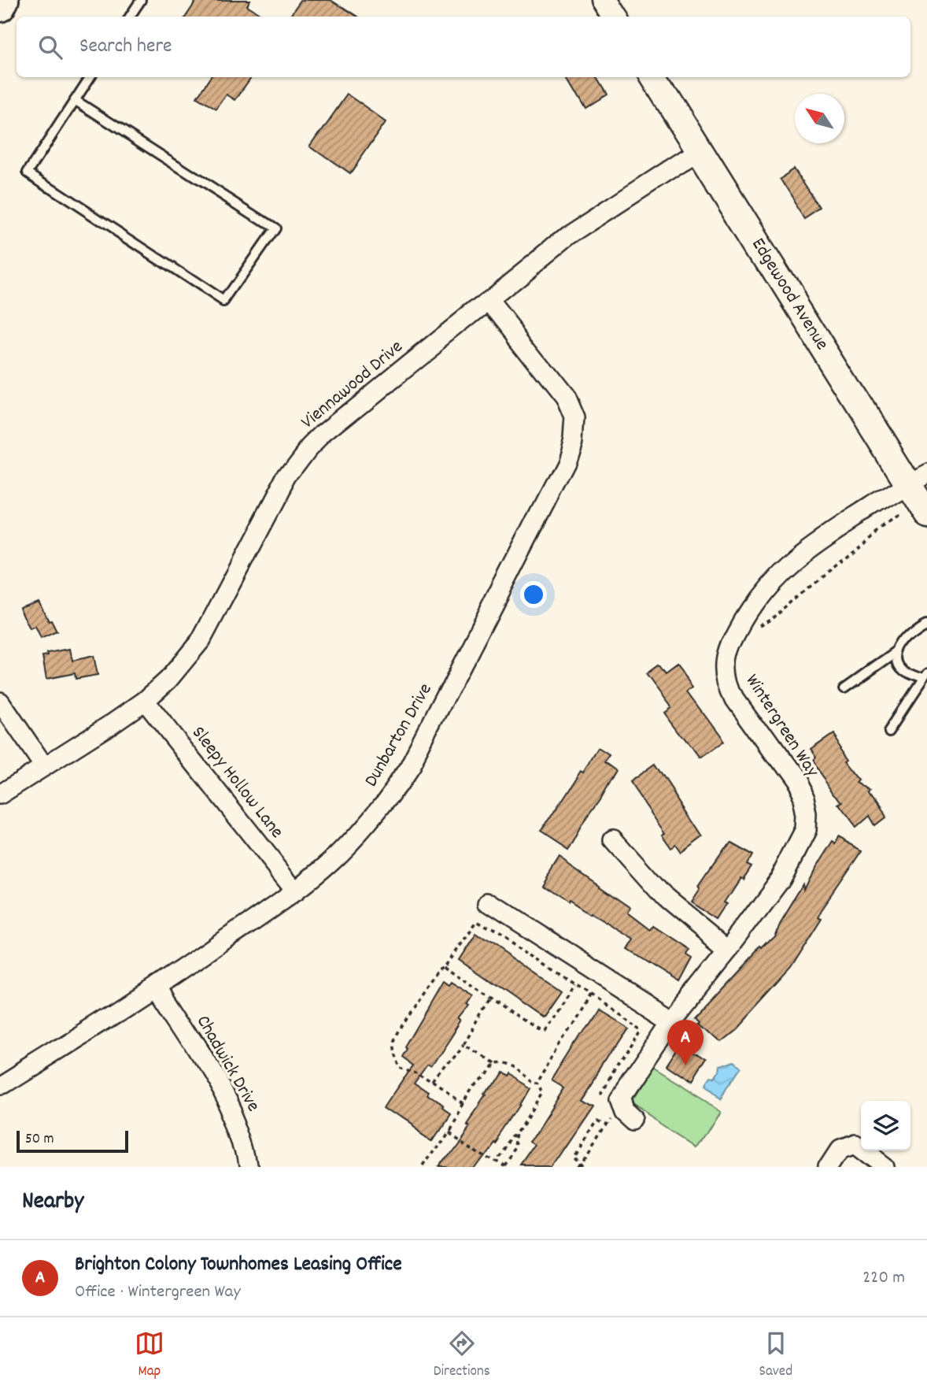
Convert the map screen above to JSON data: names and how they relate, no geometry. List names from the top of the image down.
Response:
{
  "streets": {
    "street": [
      "Edgewood Avenue",
      "Viennawood Drive",
      "Wintergreen Way",
      "Dunbarton Drive",
      "Sleepy Hollow Lane",
      "Chadwick Drive"
    ]
  },
  "crossings": [
    ["Edgewood Avenue", "Viennawood Drive"],
    ["Edgewood Avenue", "Wintergreen Way"],
    ["Viennawood Drive", "Dunbarton Drive"],
    ["Viennawood Drive", "Sleepy Hollow Lane"],
    ["Dunbarton Drive", "Sleepy Hollow Lane"],
    ["Dunbarton Drive", "Chadwick Drive"]
  ],
  "scale_bar": "50 m",
  "north": "top left",
  "page": {
    "search": "Search here",
    "pins": "A",
    "scale": "50 m",
    "heading": "Nearby",
    "list": [
      {
        "mark": "A",
        "name": "Brighton Colony Townhomes Leasing Office",
        "note": "Office · Wintergreen Way",
        "value": "220 m"
      }
    ],
    "nav": ["Map", "Directions", "Saved"]
  }
}
